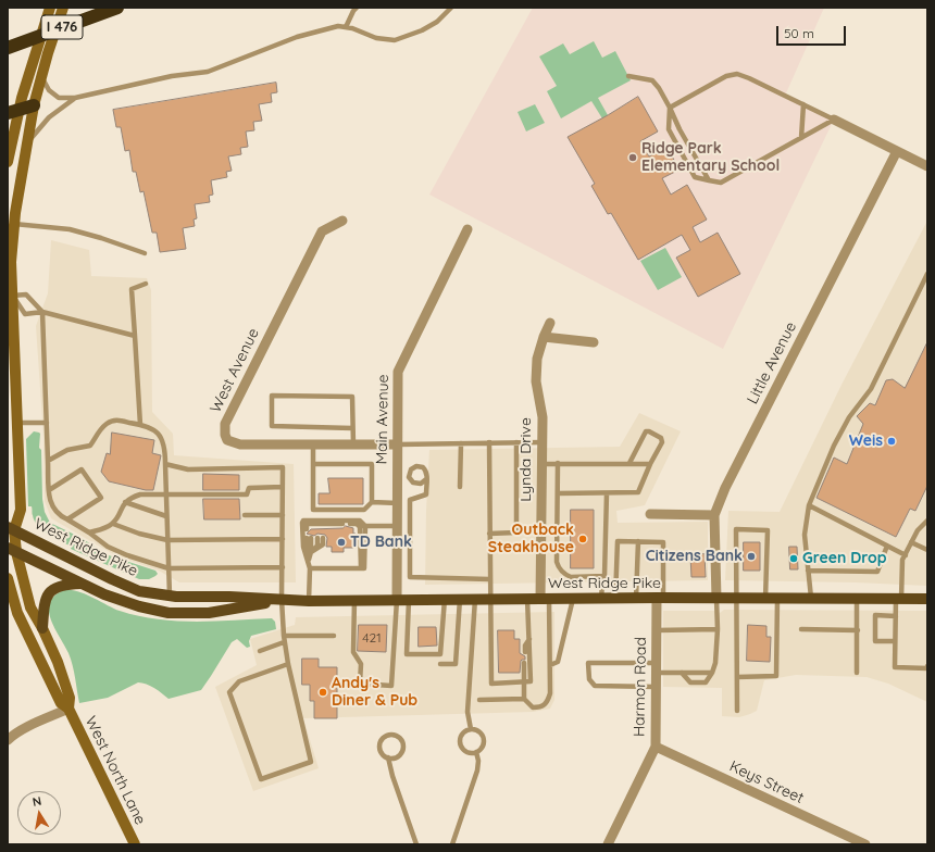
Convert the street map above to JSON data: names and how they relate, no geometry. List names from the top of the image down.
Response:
{
  "streets": {
    "highway": ["I 476"],
    "main road": ["West Ridge Pike", "West North Lane"],
    "street": [
      "Little Avenue",
      "West Avenue",
      "Main Avenue",
      "Lynda Drive",
      "Harmon Road",
      "Keys Street"
    ]
  },
  "crossings": [
    ["Little Avenue", "West Ridge Pike"],
    ["West Avenue", "Main Avenue"],
    ["Main Avenue", "West Ridge Pike"],
    ["Lynda Drive", "West Ridge Pike"],
    ["West Ridge Pike", "Harmon Road"],
    ["West Ridge Pike", "West North Lane"],
    ["Harmon Road", "Keys Street"]
  ],
  "places": [
    "Ridge Park Elementary School",
    "Weis",
    "Outback Steakhouse",
    "TD Bank",
    "Citizens Bank",
    "Green Drop",
    "Andy's Diner & Pub"
  ],
  "house_numbers": ["421"],
  "scale_bar": "50 m",
  "north": "top"
}
